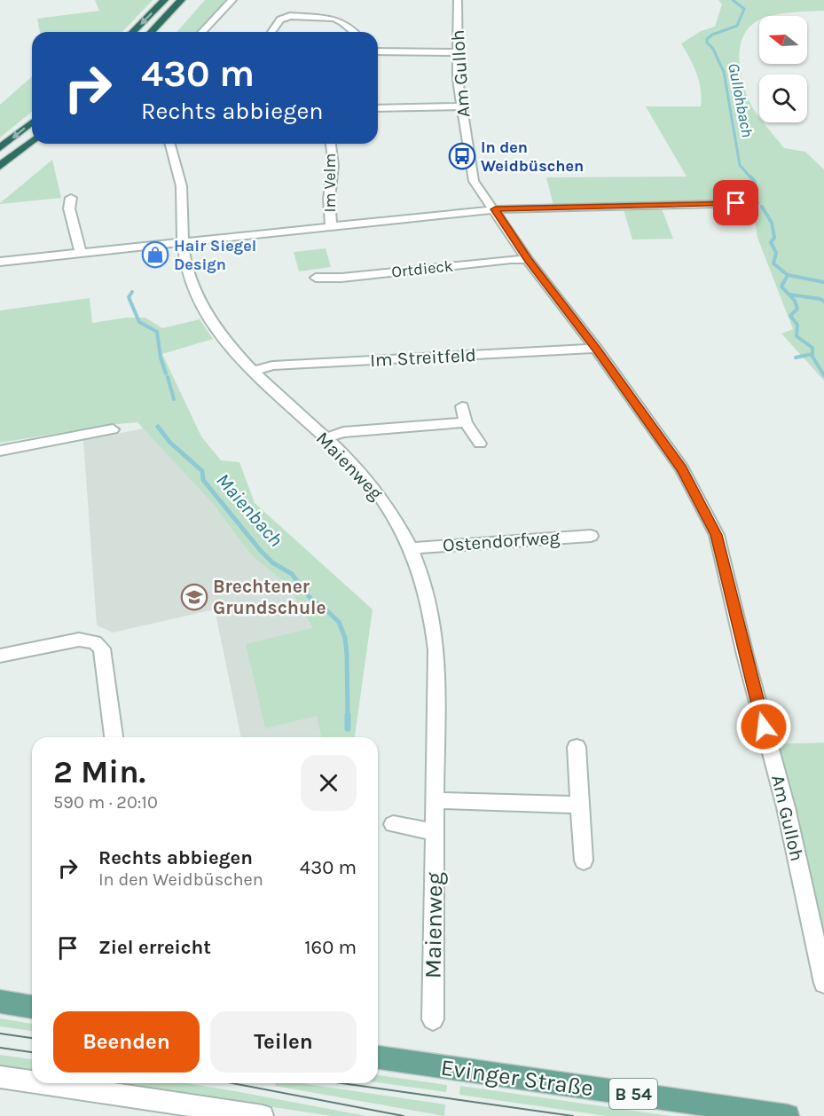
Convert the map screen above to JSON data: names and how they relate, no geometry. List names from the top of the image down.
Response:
{
  "streets": {
    "main road": ["Evinger Straße", "B 54"],
    "street": [
      "Am Gulloh",
      "Im Velm",
      "Ortdieck",
      "Im Streitfeld",
      "Maienweg",
      "Ostendorfweg"
    ]
  },
  "crossings": [
    ["Am Gulloh", "Ortdieck"],
    ["Am Gulloh", "Im Streitfeld"],
    ["Im Streitfeld", "Maienweg"],
    ["Maienweg", "Ostendorfweg"]
  ],
  "water": ["Gullohbach", "Maienbach"],
  "places": {
    "bus stop": ["In den Weidbüschen"],
    "shop": ["Hair Siegel Design"],
    "school or university": ["Brechtener Grundschule"]
  },
  "north": "left",
  "page": {
    "turn": ["430 m", "Rechts abbiegen"],
    "heading": ["2 Min.", "590 m · 20:10"],
    "list": [
      {
        "name": "Rechts abbiegen",
        "note": "In den Weidbüschen",
        "value": "430 m"
      },
      {
        "name": "Ziel erreicht",
        "value": "160 m"
      }
    ],
    "buttons": ["Beenden", "Teilen"]
  }
}
